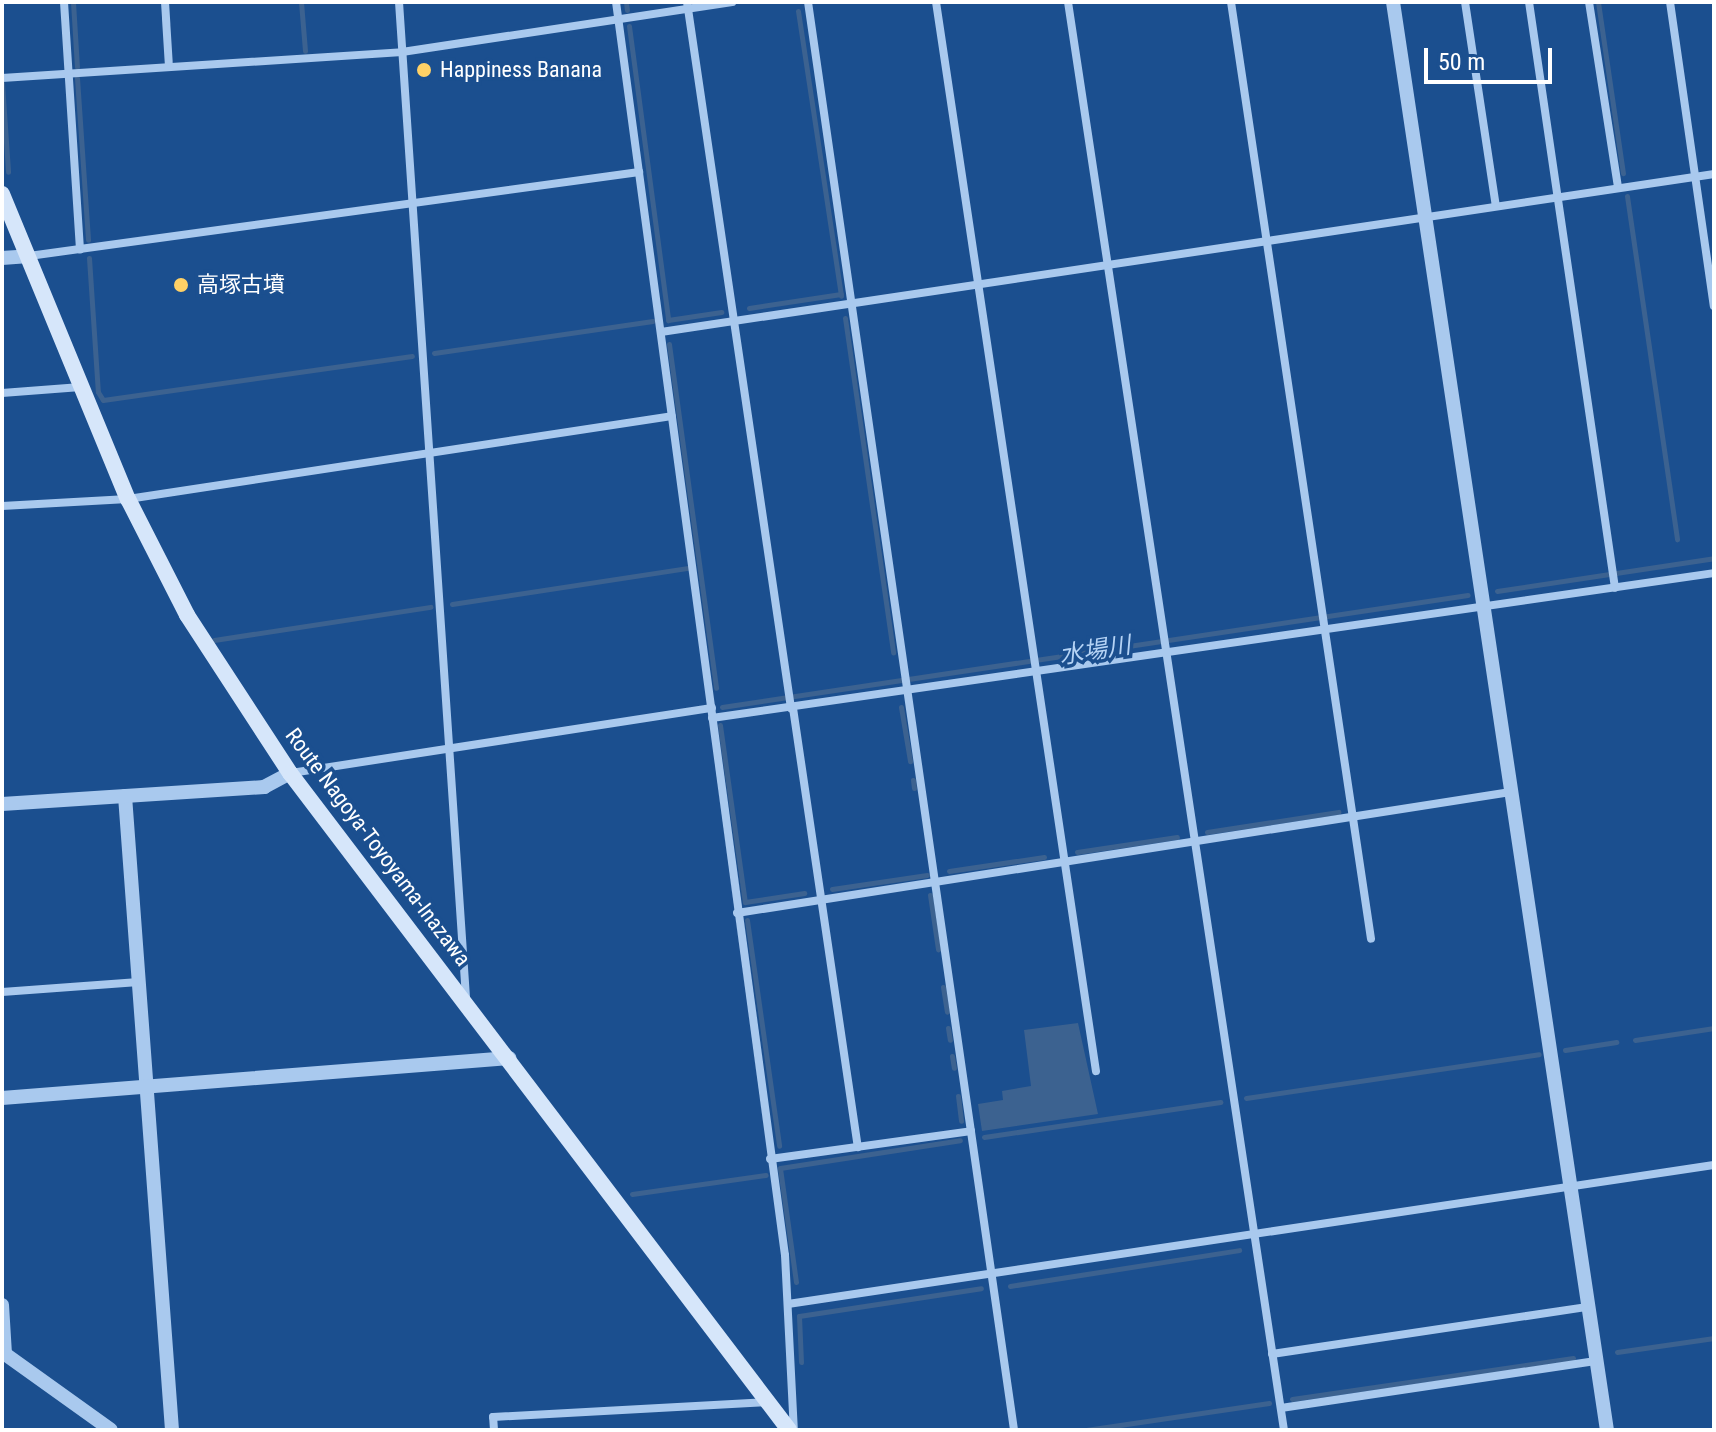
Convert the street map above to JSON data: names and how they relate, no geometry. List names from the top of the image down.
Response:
{
  "streets": {
    "main road": ["Route Nagoya-Toyoyama-Inazawa"]
  },
  "water": ["水場川"],
  "places": ["Happiness Banana", "高塚古墳"],
  "scale_bar": "50 m"
}
